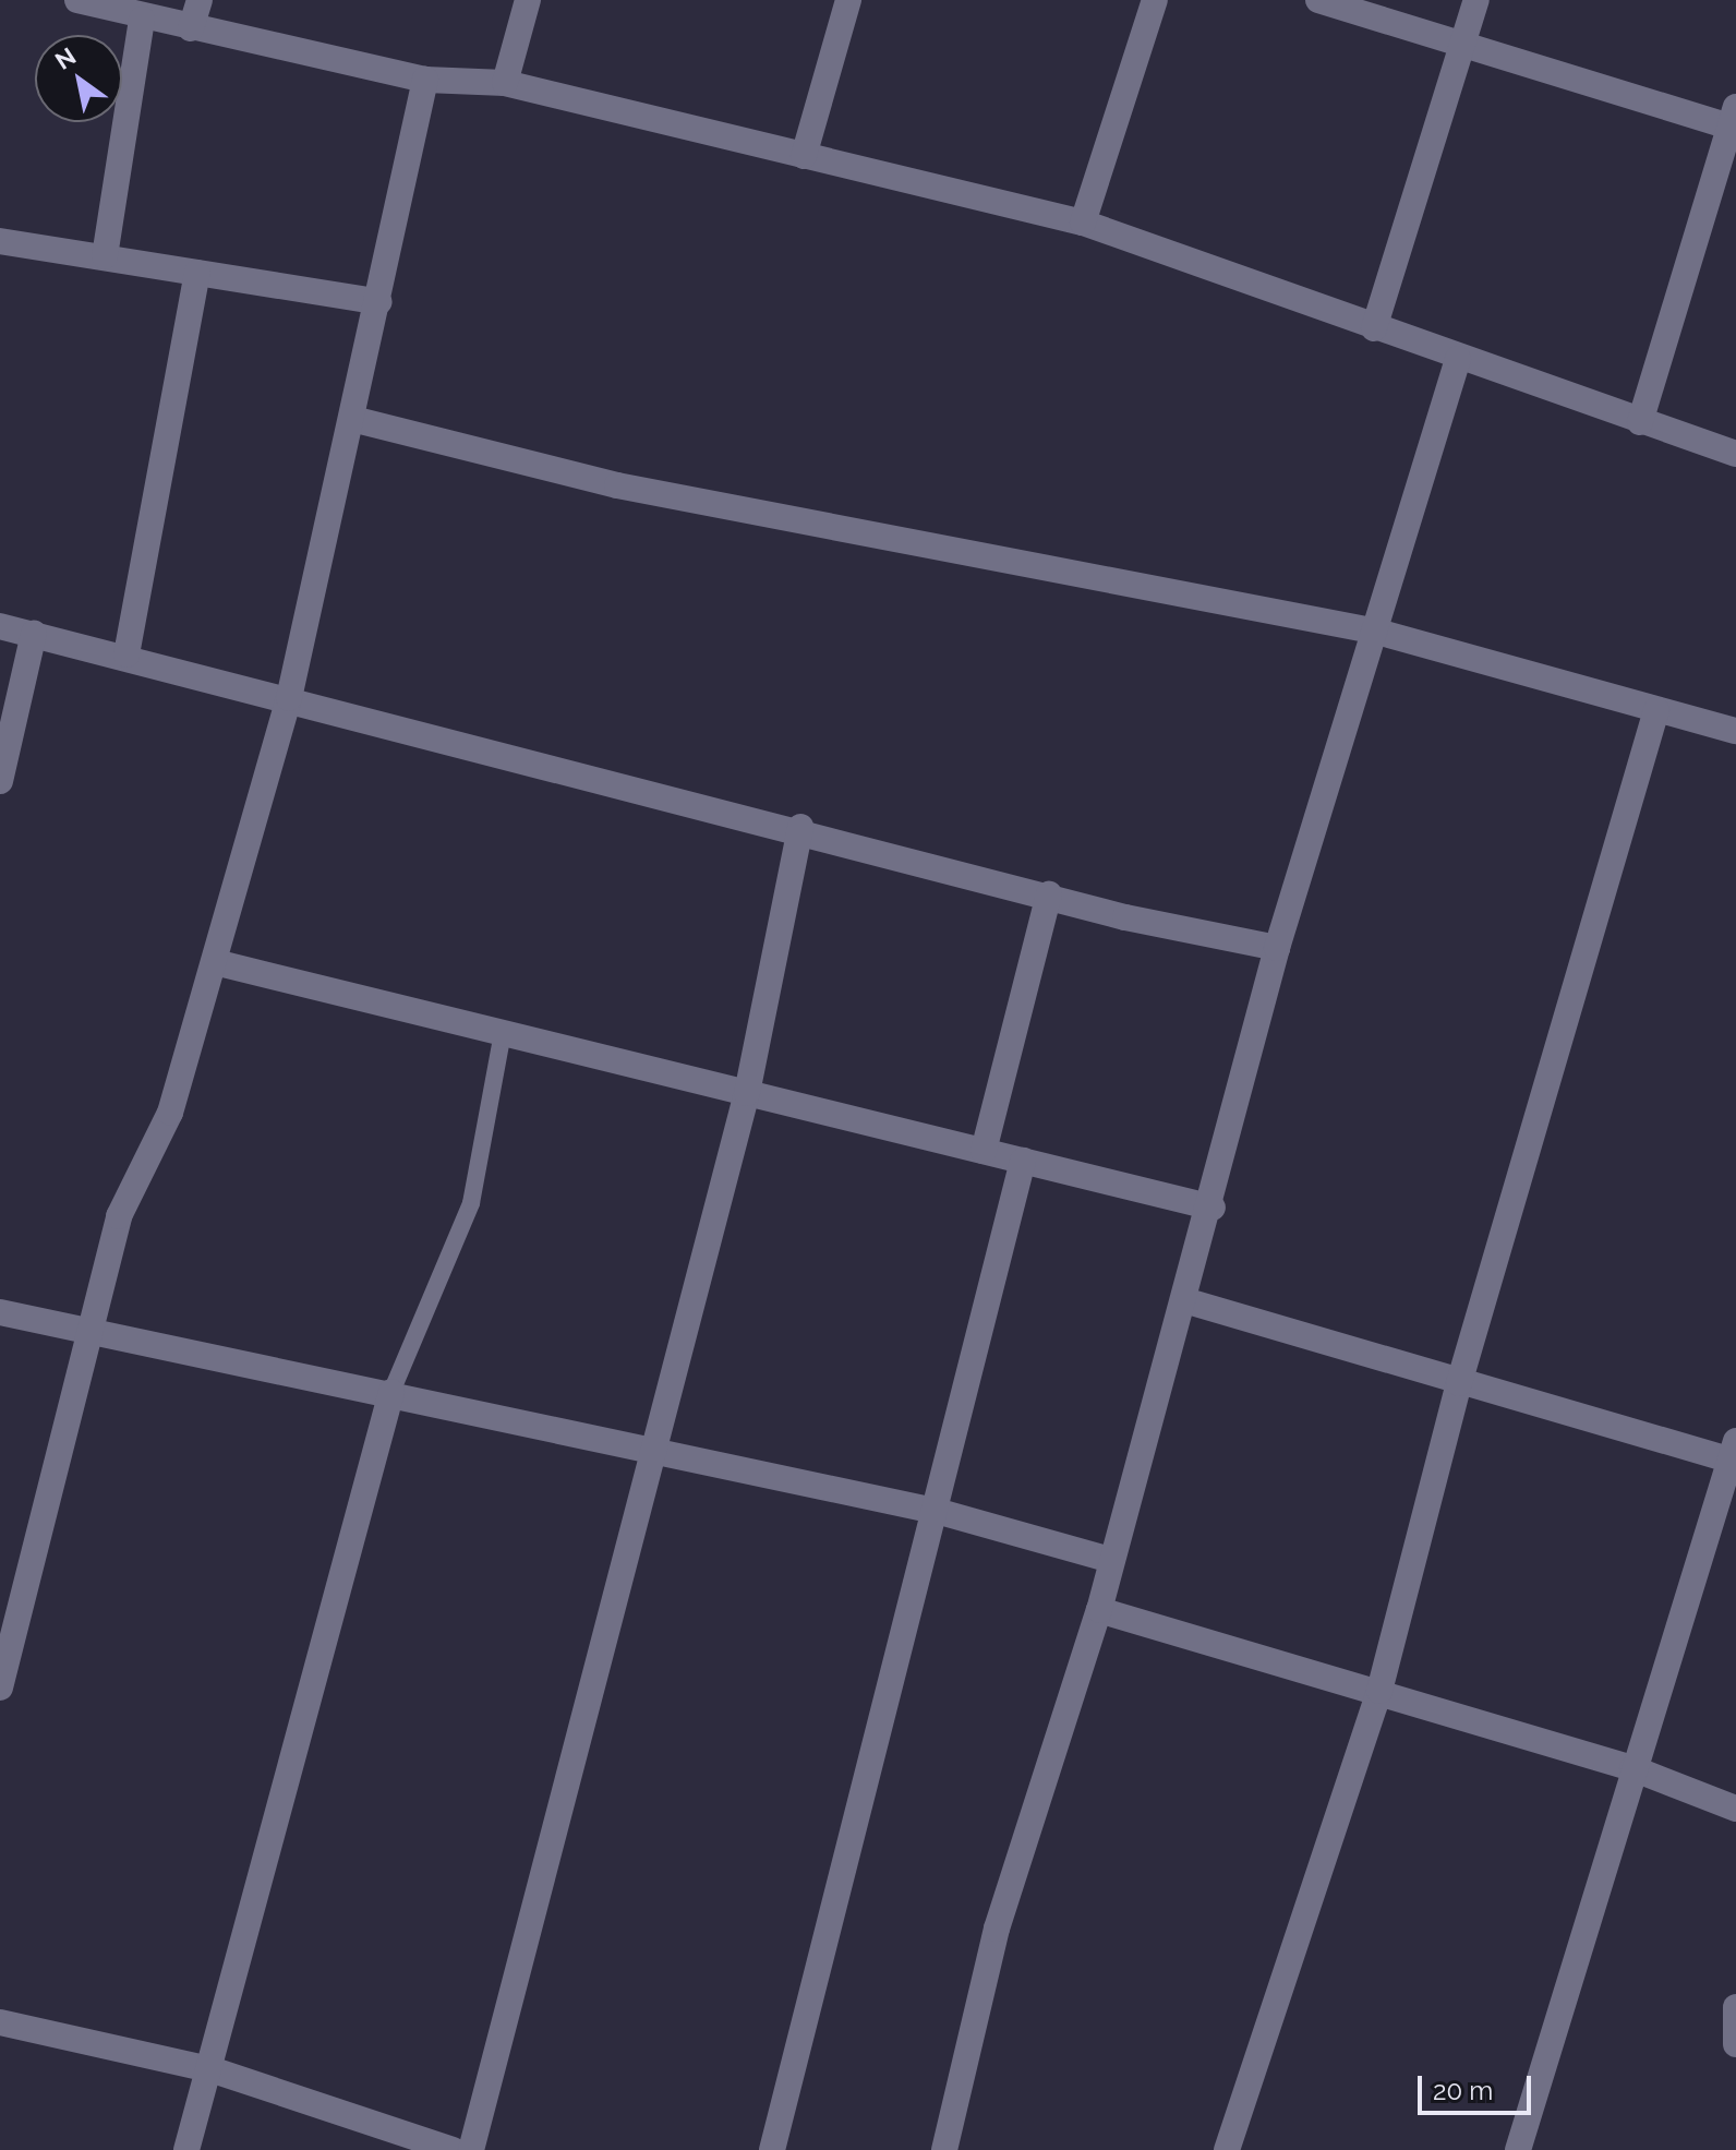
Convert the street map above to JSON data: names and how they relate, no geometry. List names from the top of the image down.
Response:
{
  "scale_bar": "20 m",
  "north": "top left"
}
